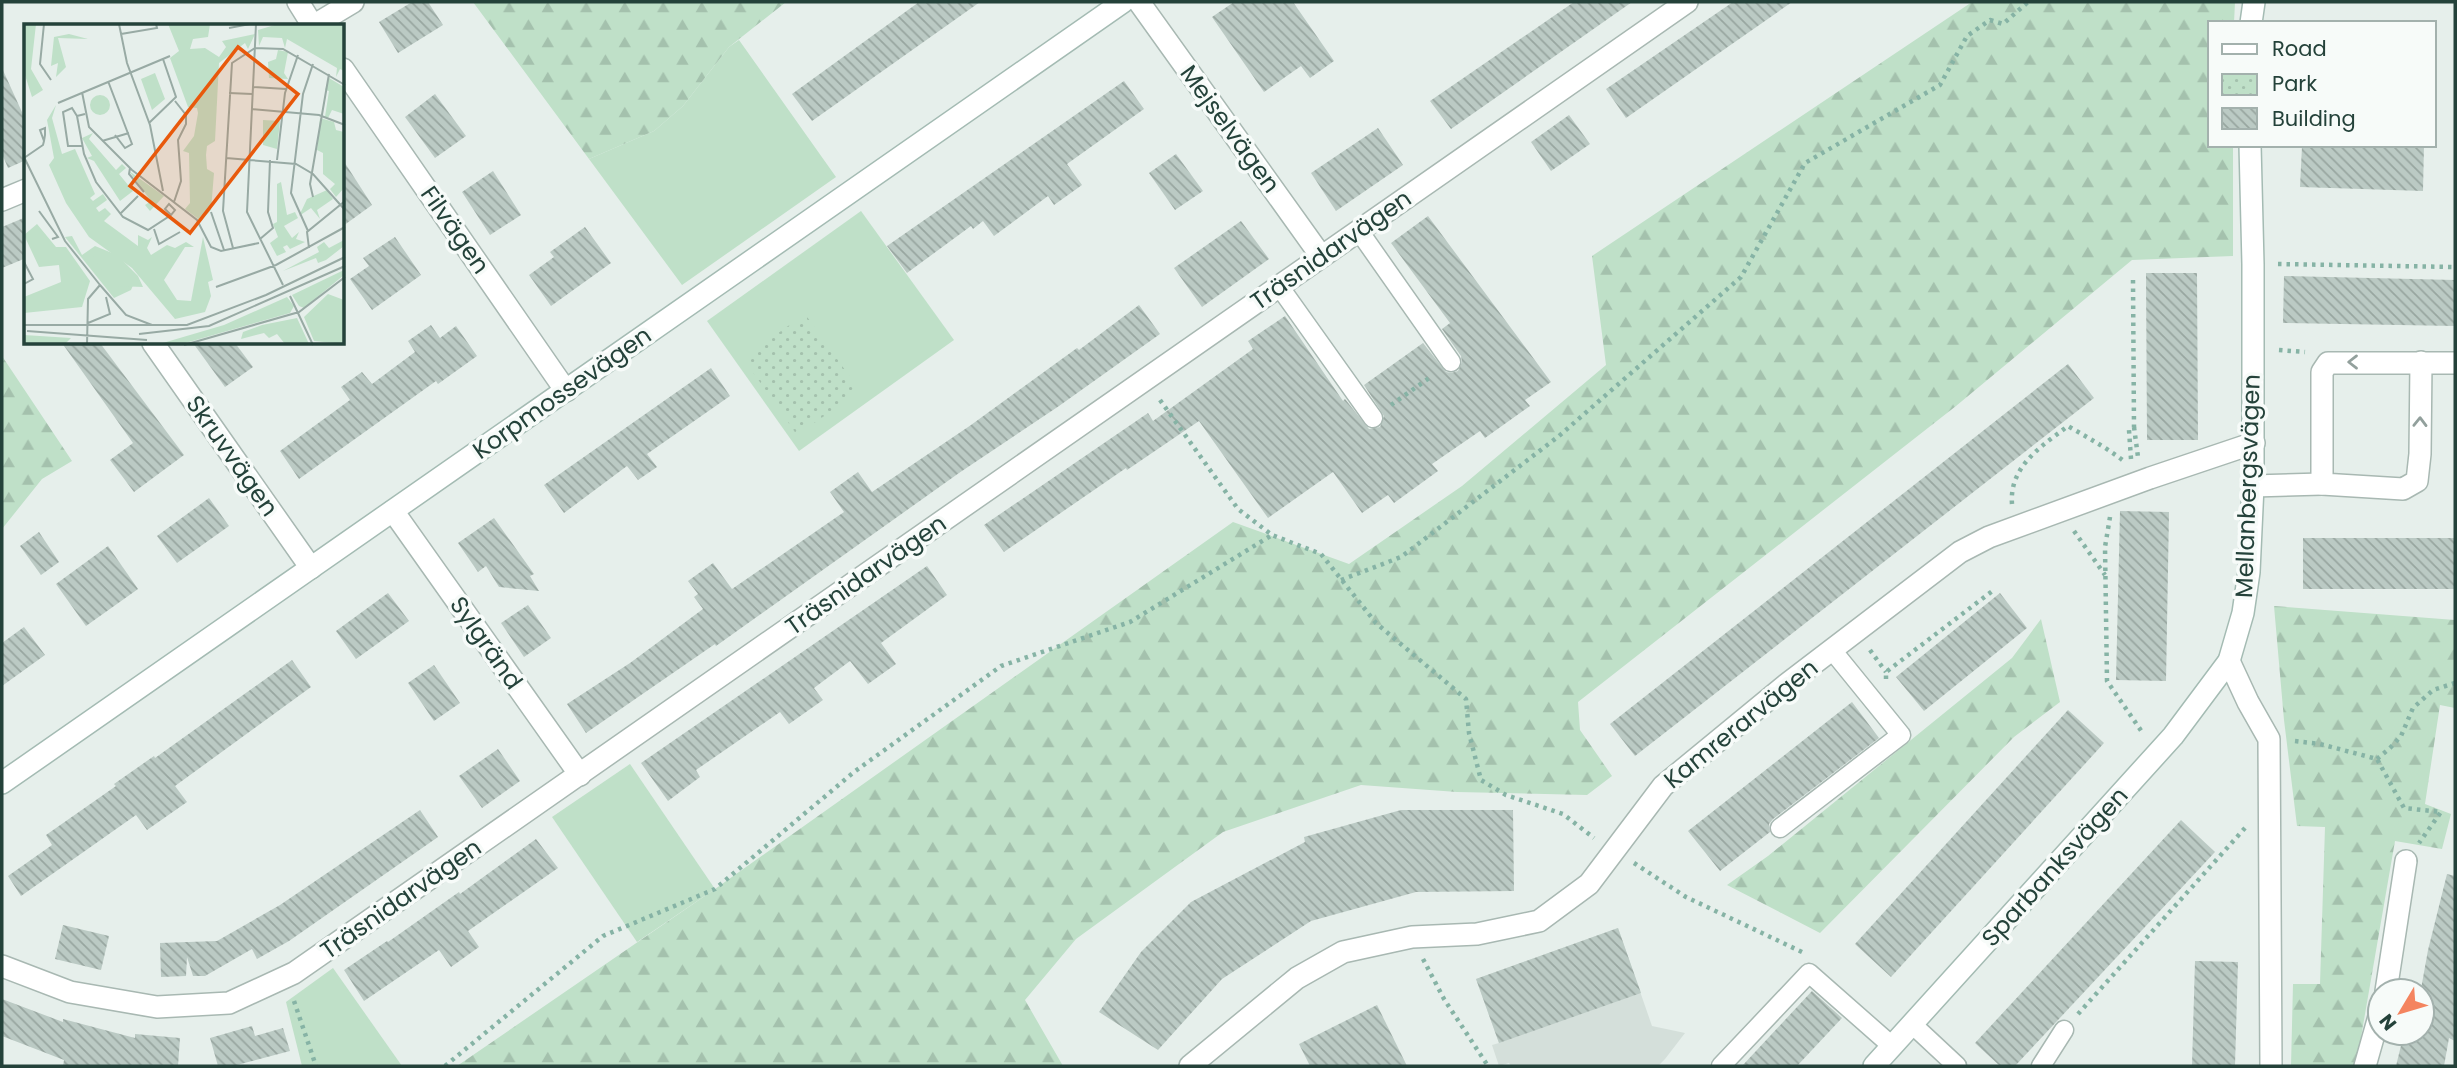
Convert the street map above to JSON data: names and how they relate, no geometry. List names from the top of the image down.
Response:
{
  "streets": {
    "street": [
      "Mejselvägen",
      "Filvägen",
      "Träsnidarvägen",
      "Korpmossevägen",
      "Skruvvägen",
      "Mellanbergsvägen",
      "Sylgränd",
      "Kamrerarvägen",
      "Sparbanksvägen"
    ]
  },
  "crossings": [
    ["Mejselvägen", "Träsnidarvägen"],
    ["Filvägen", "Korpmossevägen"],
    ["Träsnidarvägen", "Sylgränd"],
    ["Korpmossevägen", "Skruvvägen"],
    ["Korpmossevägen", "Sylgränd"],
    ["Mellanbergsvägen", "Kamrerarvägen"],
    ["Mellanbergsvägen", "Sparbanksvägen"]
  ],
  "legend": ["Road", "Park", "Building"],
  "north": "bottom left"
}
